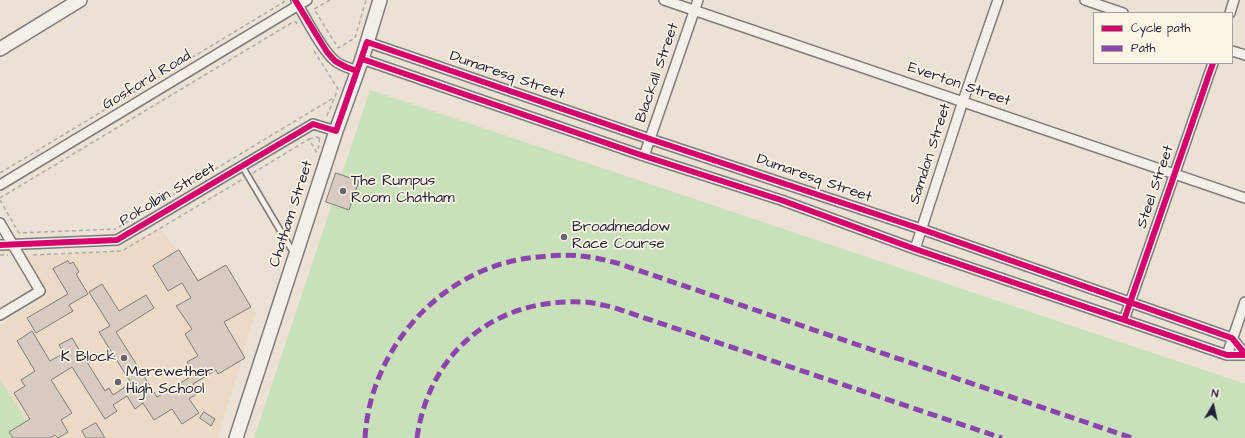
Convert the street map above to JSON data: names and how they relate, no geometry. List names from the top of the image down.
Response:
{
  "streets": {
    "street": [
      "Blackall Street",
      "Dumaresq Street",
      "Gosford Road",
      "Everton Street",
      "Samdon Street",
      "Steel Street",
      "Pokolbin Street",
      "Chatham Street"
    ]
  },
  "crossings": [
    ["Blackall Street", "Dumaresq Street"],
    ["Blackall Street", "Everton Street"],
    ["Dumaresq Street", "Gosford Road"],
    ["Dumaresq Street", "Samdon Street"],
    ["Dumaresq Street", "Steel Street"],
    ["Dumaresq Street", "Chatham Street"],
    ["Everton Street", "Samdon Street"],
    ["Everton Street", "Steel Street"],
    ["Pokolbin Street", "Chatham Street"]
  ],
  "places": [
    "The Rumpus Room Chatham",
    "Broadmeadow Race Course",
    "K Block",
    "Merewether High School"
  ],
  "legend": ["Cycle path", "Path"],
  "north": "top"
}
